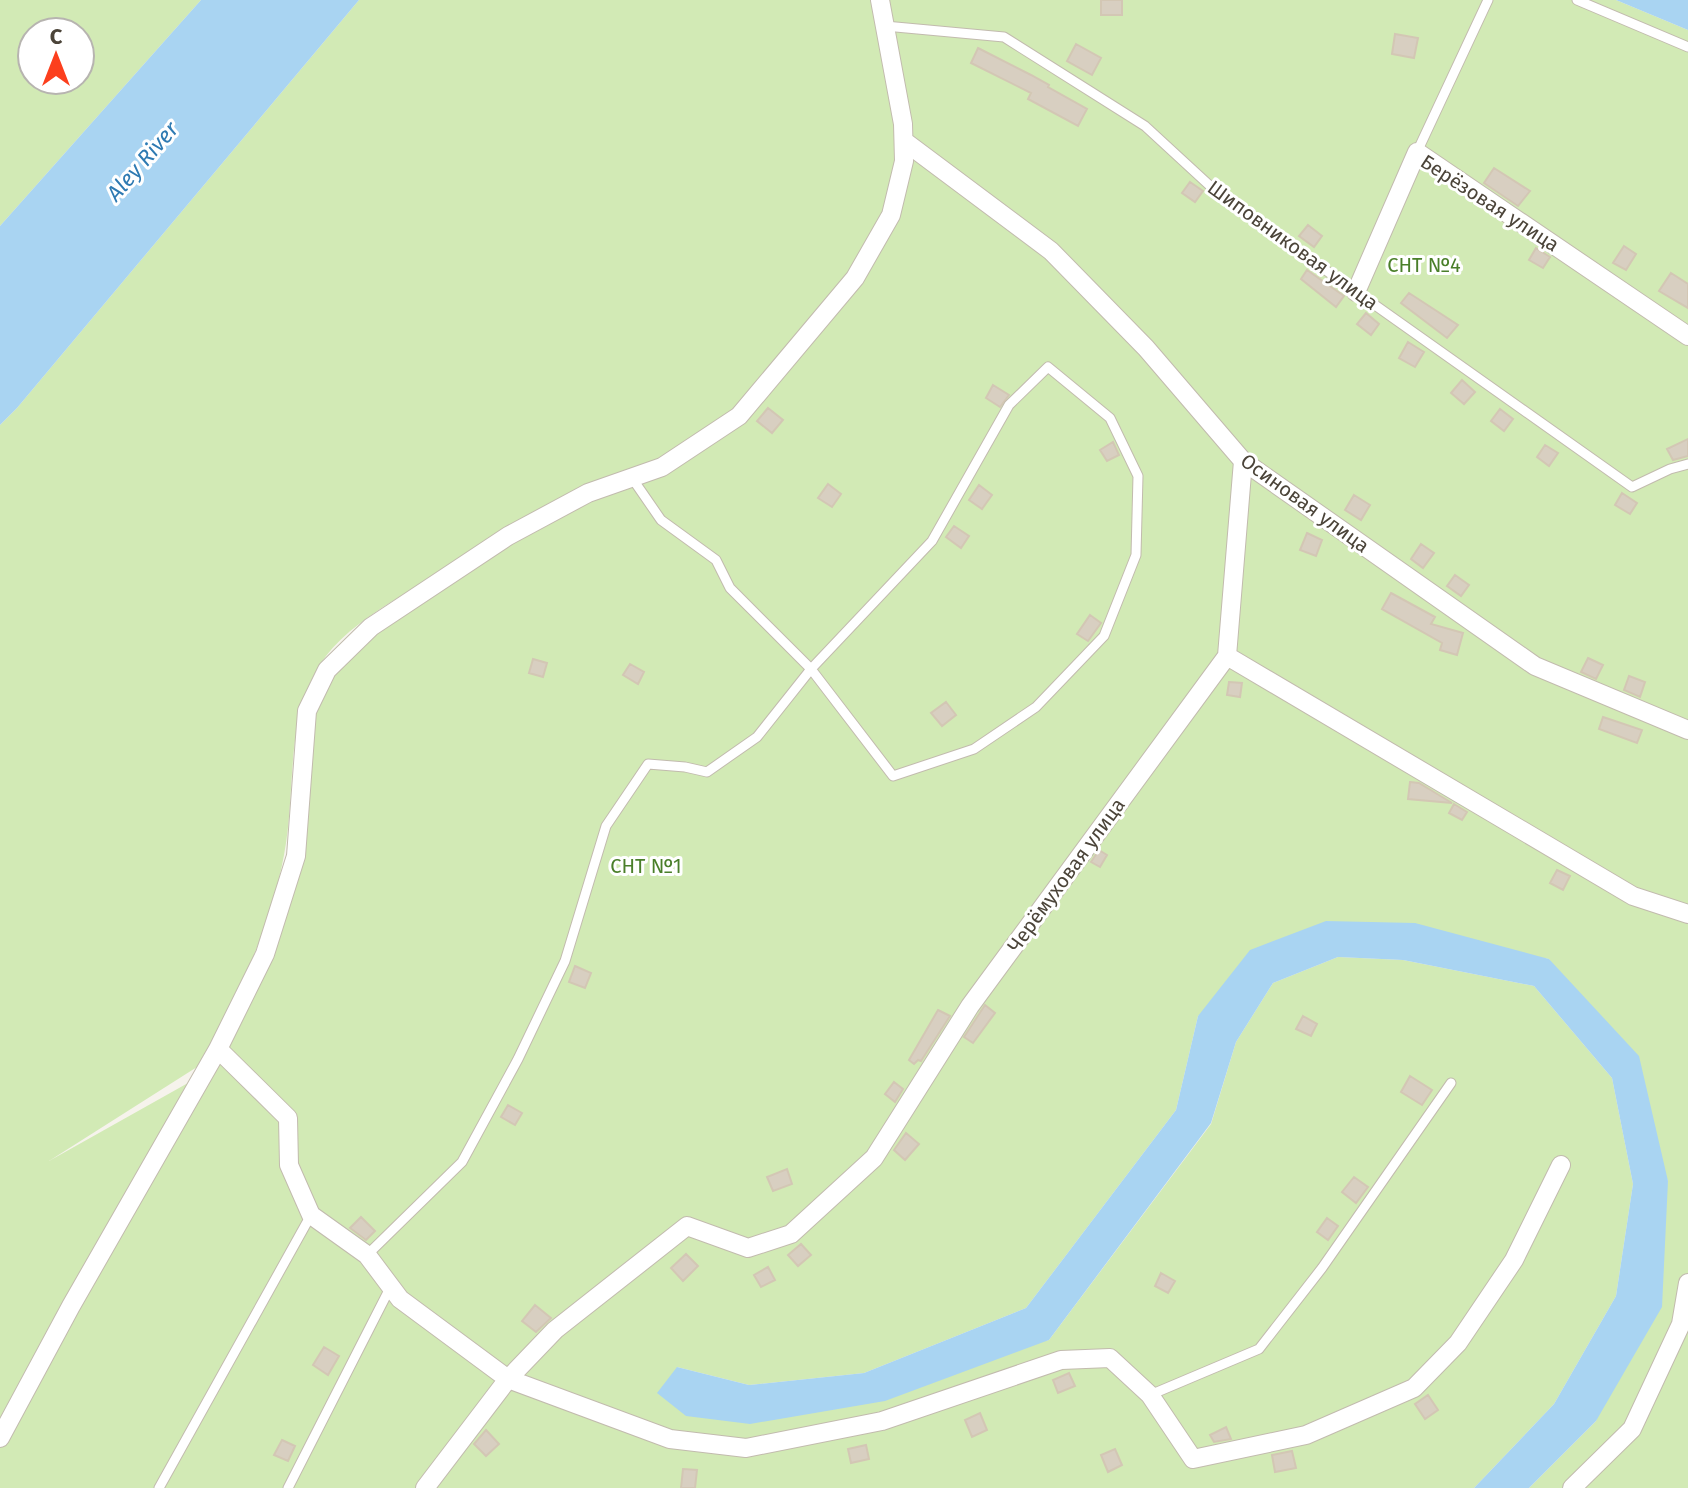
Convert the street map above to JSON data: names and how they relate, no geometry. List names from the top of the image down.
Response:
{
  "streets": {
    "street": ["Берёзовая улица", "Осиновая улица", "Черёмуховая улица"],
    "lane": ["Шиповниковая улица"]
  },
  "crossings": [
    ["Берёзовая улица", "Шиповниковая улица"]
  ],
  "water": ["Aley River"],
  "parks": ["СНТ №4", "СНТ №1"],
  "north": "top"
}
